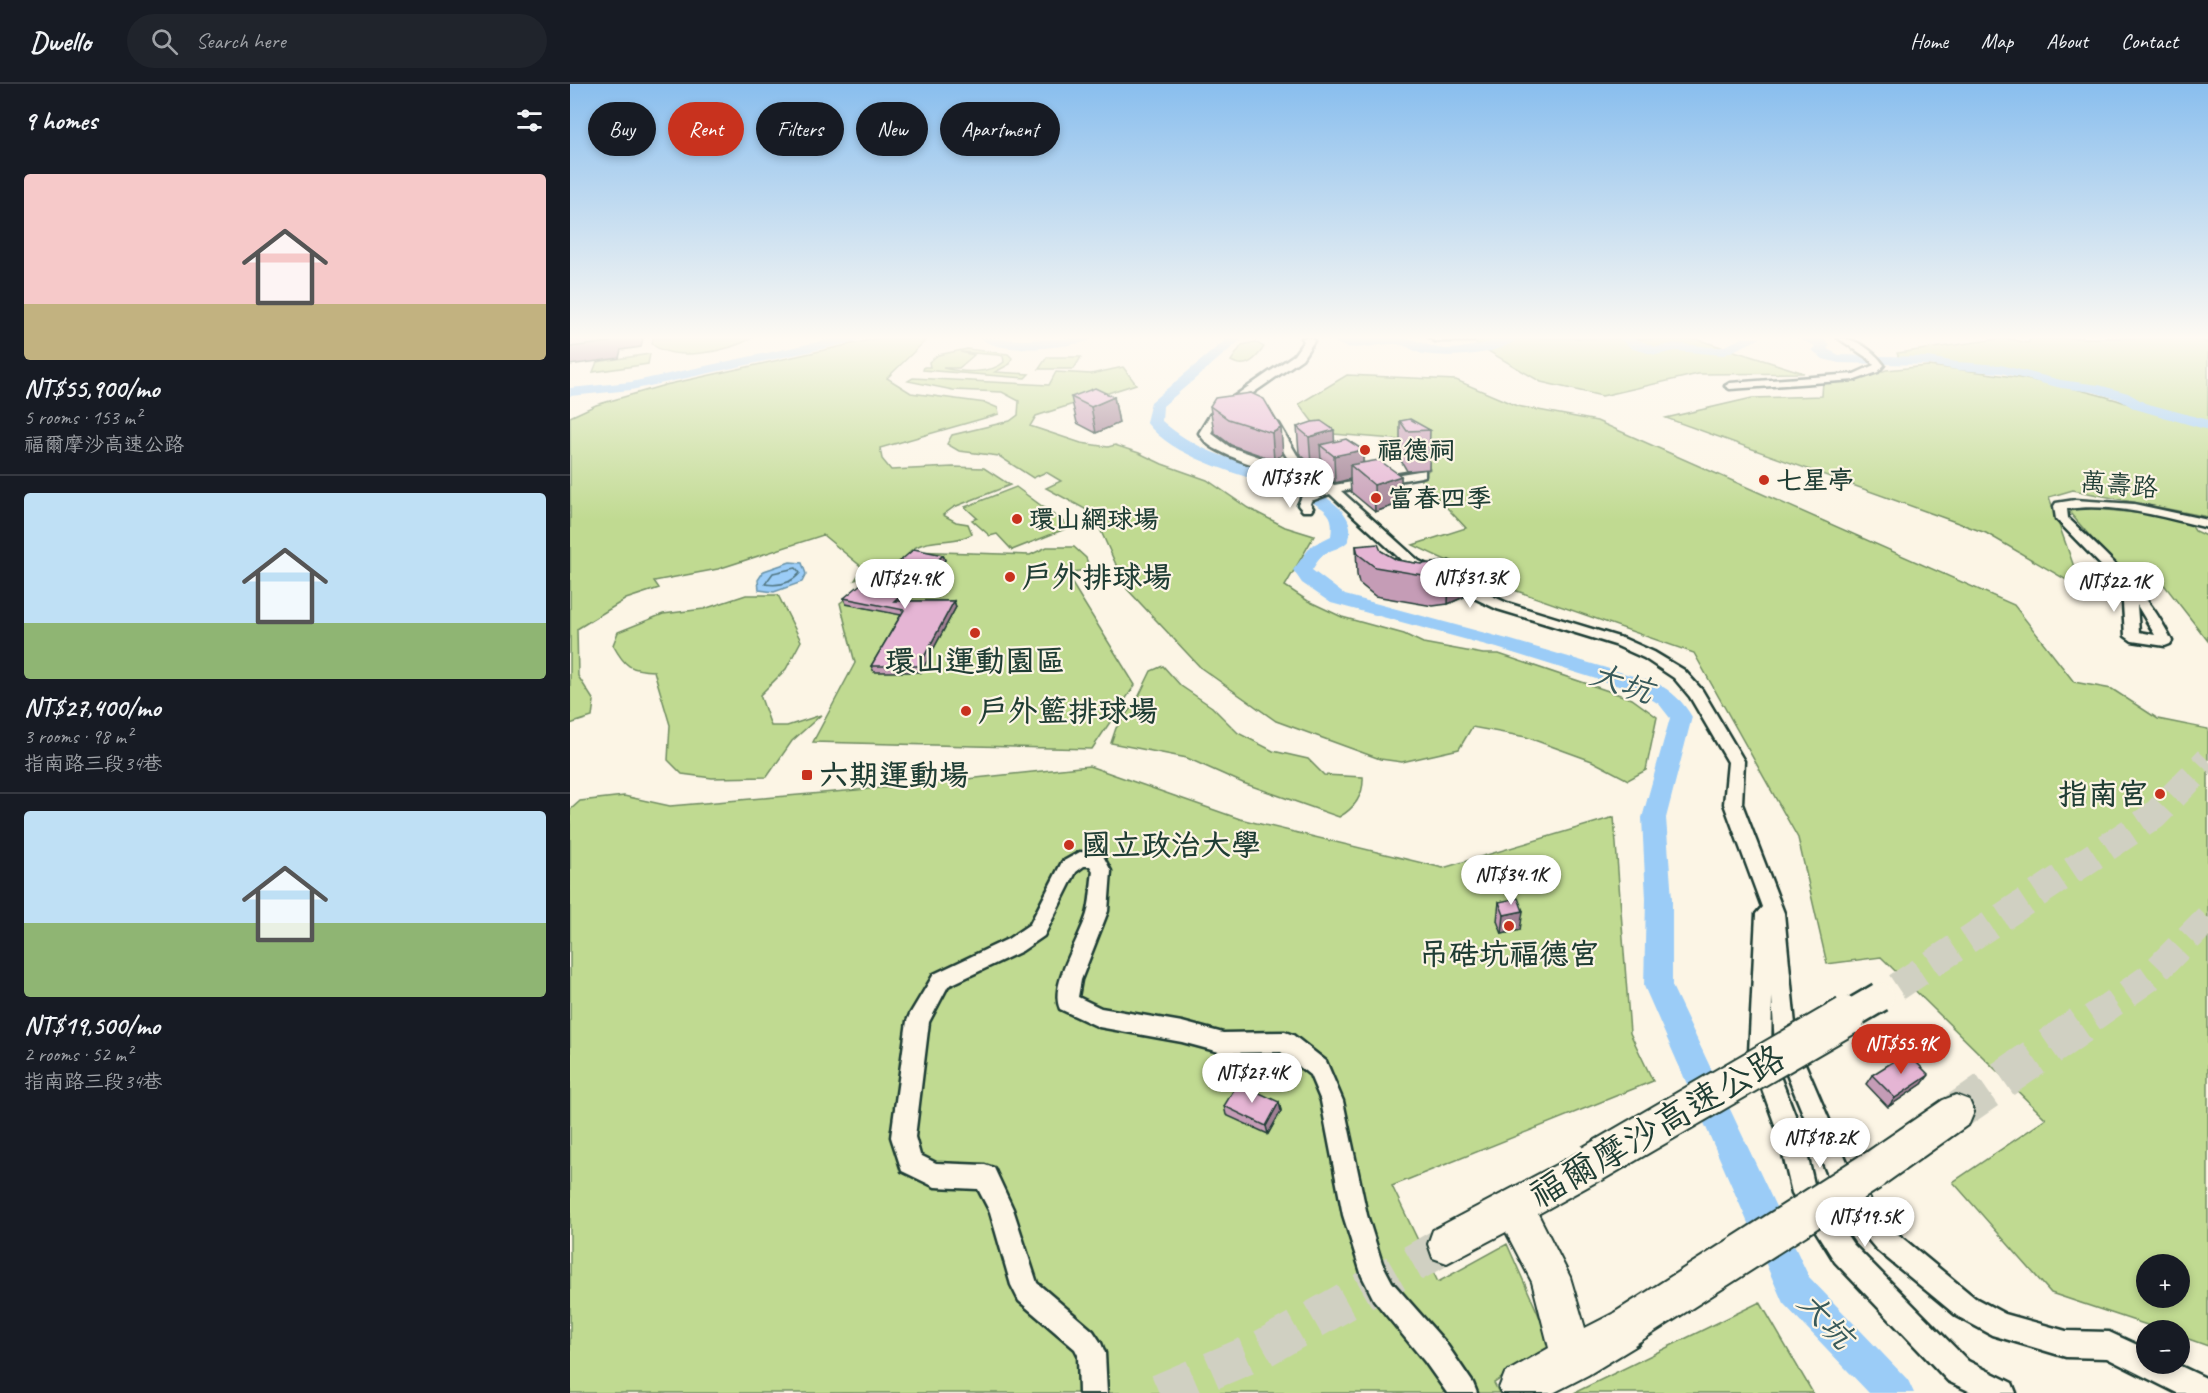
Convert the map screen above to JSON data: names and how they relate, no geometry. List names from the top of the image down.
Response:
{
  "streets": {
    "highway": ["福爾摩沙高速公路"],
    "street": ["萬壽路"]
  },
  "water": ["大坑"],
  "places": {
    "other": [
      "福德祠",
      "七星亭",
      "富春四季",
      "環山網球場",
      "戶外排球場",
      "環山運動園區",
      "戶外籃排球場",
      "指南宮",
      "國立政治大學",
      "吊硞坑福德宮"
    ],
    "transit": ["六期運動場"]
  },
  "page": {
    "header": "Dwello",
    "search": "Search here",
    "nav": [
      "Home",
      "Map",
      "About",
      "Contact"
    ],
    "heading": "9 homes",
    "chip": [
      "Buy",
      "Rent",
      "Filters",
      "New",
      "Apartment"
    ],
    "list": [
      {
        "name": "NT$55,900/mo",
        "note": "5 rooms · 153 m² · 福爾摩沙高速公路"
      },
      {
        "name": "NT$27,400/mo",
        "note": "3 rooms · 98 m² · 指南路三段34巷"
      },
      {
        "name": "NT$19,500/mo",
        "note": "2 rooms · 52 m² · 指南路三段34巷"
      }
    ],
    "price": [
      "NT$37K",
      "NT$31.3K",
      "NT$24.9K",
      "NT$22.1K",
      "NT$34.1K",
      "NT$55.9K",
      "NT$27.4K",
      "NT$18.2K",
      "NT$19.5K"
    ],
    "map_buttons": ["+", "−"]
  }
}
